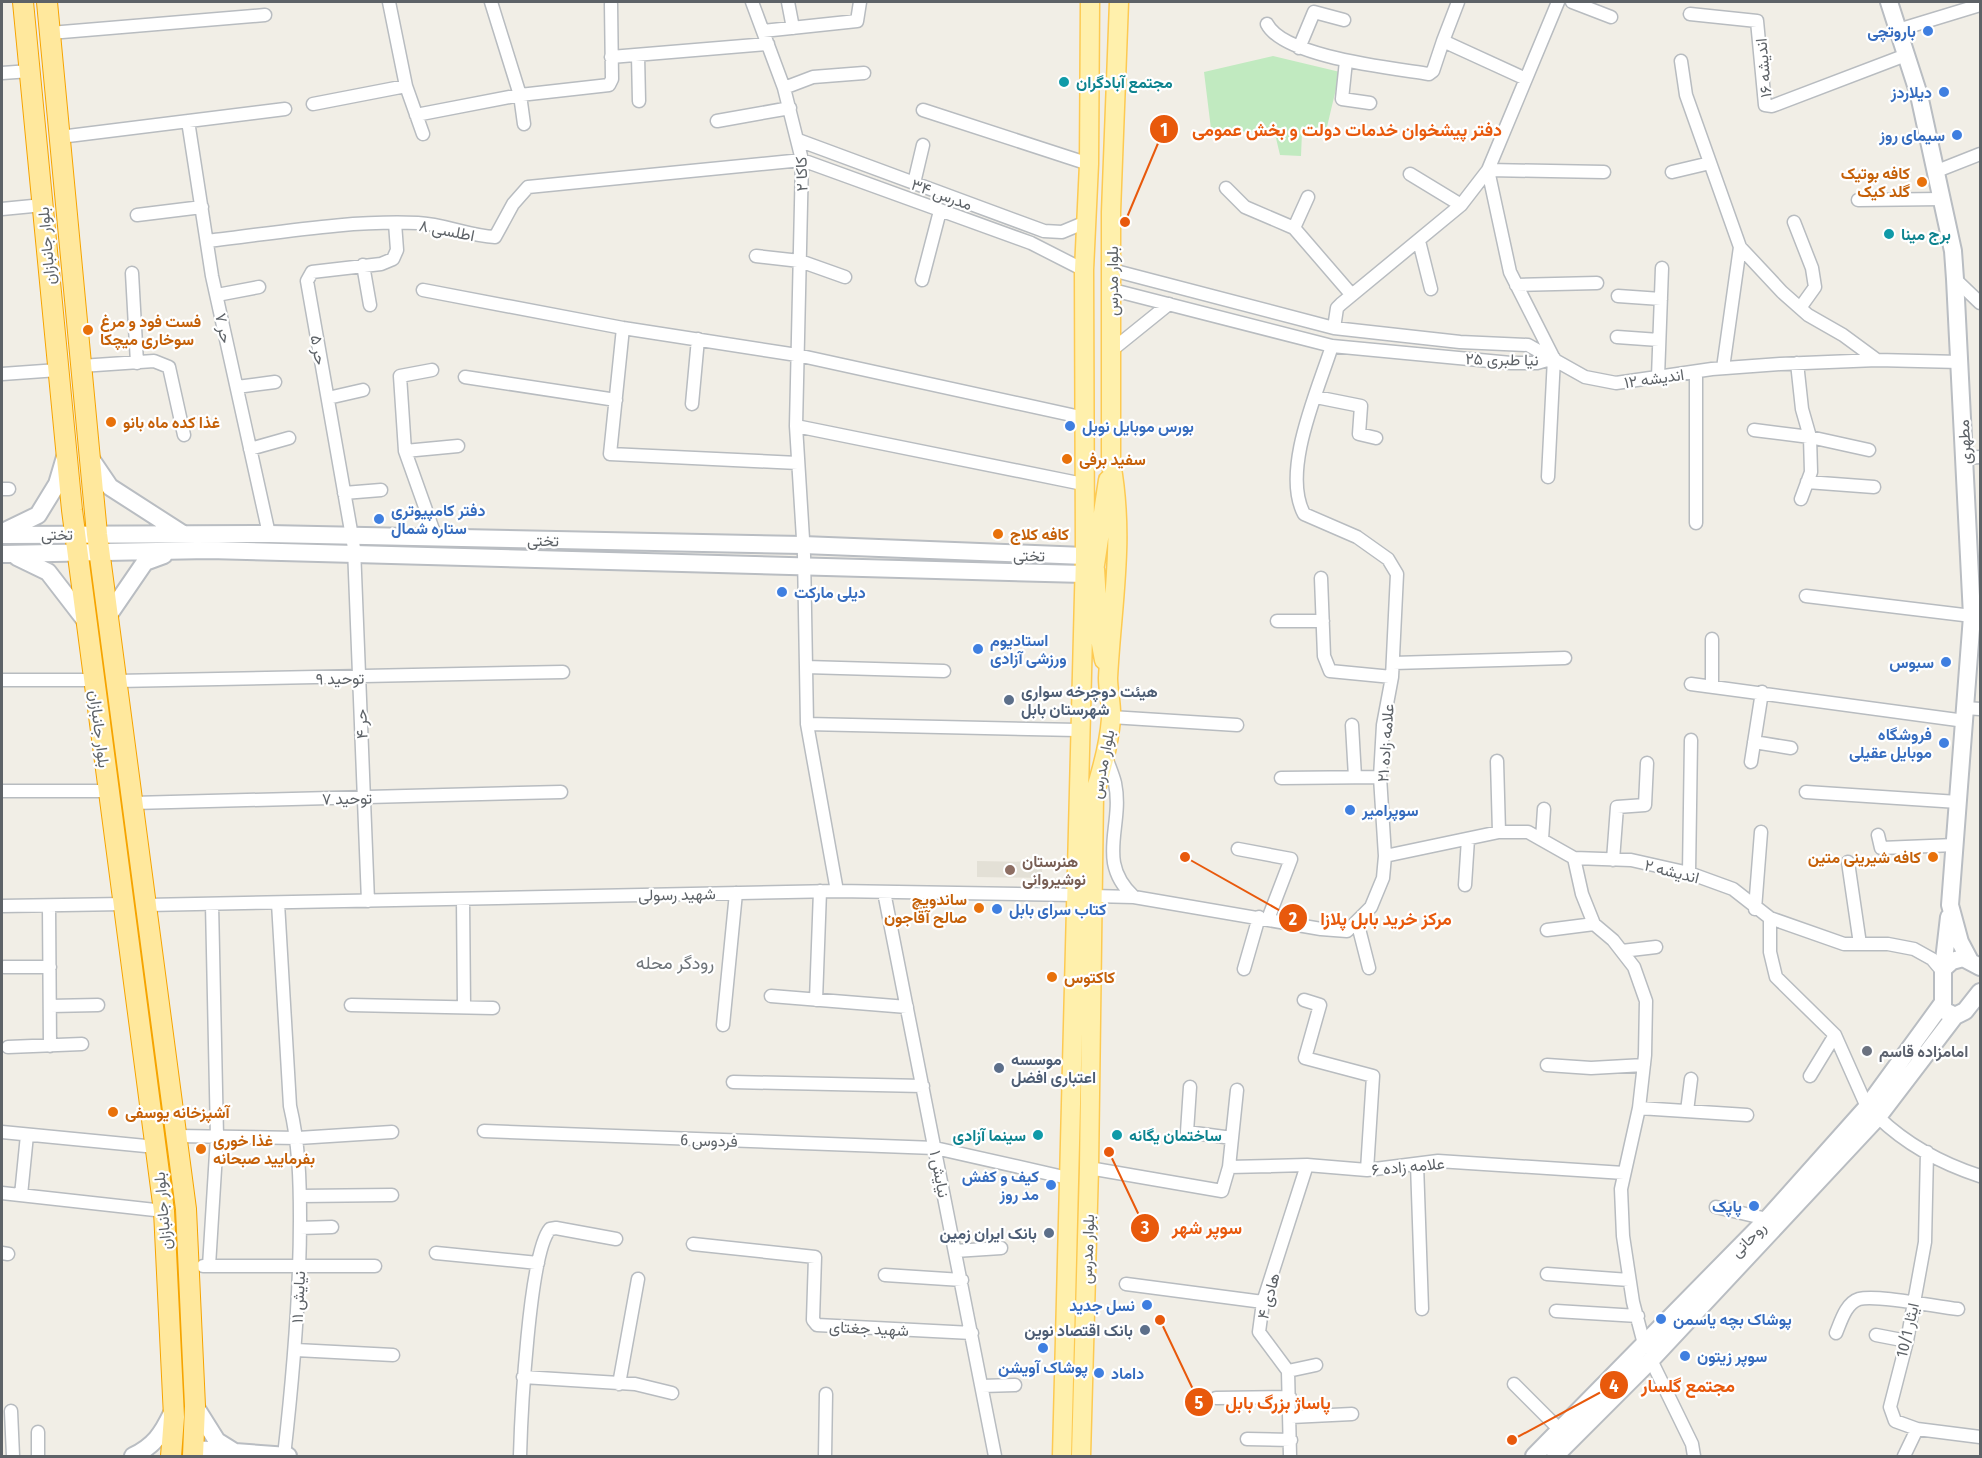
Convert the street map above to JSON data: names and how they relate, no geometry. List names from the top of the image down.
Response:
{
  "streets": {
    "highway": ["بلوار جانبازان"],
    "main road": [
      "بلوار مدرس",
      "مطهری",
      "تختی",
      "روحانی"
    ],
    "street": [
      "اندیشه ۱۶",
      "کاکا ۲",
      "مدرس ۳۴",
      "اطلسی ۸",
      "حر ۷",
      "حر ۵",
      "نیا طبری ۲۵",
      "اندیشه ۱۲",
      "توحید ۹",
      "حر ۴",
      "علامه زاده ۲۱",
      "توحید ۷",
      "اندیشه ۲",
      "شهید رسولی",
      "فردوس 6",
      "علامه زاده ۶",
      "نیایش ۱",
      "هادی ۴",
      "نیایش ۱۱",
      "شهید جغتای",
      "ایثار 10/1"
    ]
  },
  "crossings": [
    ["اندیشه ۱۶", "مطهری"],
    ["کاکا ۲", "مدرس ۳۴"],
    ["کاکا ۲", "اطلسی ۸"],
    ["کاکا ۲", "تختی"],
    ["کاکا ۲", "شهید رسولی"],
    ["مدرس ۳۴", "اطلسی ۸"],
    ["مدرس ۳۴", "بلوار مدرس"],
    ["اطلسی ۸", "حر ۷"],
    ["اطلسی ۸", "حر ۵"],
    ["بلوار جانبازان", "تختی"],
    ["بلوار جانبازان", "توحید ۹"],
    ["بلوار جانبازان", "توحید ۷"],
    ["بلوار جانبازان", "شهید رسولی"],
    ["بلوار مدرس", "نیا طبری ۲۵"],
    ["بلوار مدرس", "تختی"],
    ["بلوار مدرس", "شهید رسولی"],
    ["بلوار مدرس", "فردوس 6"],
    ["حر ۷", "تختی"],
    ["حر ۵", "تختی"],
    ["حر ۵", "حر ۴"],
    ["نیا طبری ۲۵", "اندیشه ۱۲"],
    ["نیا طبری ۲۵", "علامه زاده ۲۱"],
    ["اندیشه ۱۲", "مطهری"],
    ["تختی", "حر ۴"],
    ["توحید ۹", "حر ۴"],
    ["حر ۴", "توحید ۷"],
    ["حر ۴", "شهید رسولی"],
    ["علامه زاده ۲۱", "اندیشه ۲"],
    ["شهید رسولی", "نیایش ۱"],
    ["شهید رسولی", "نیایش ۱۱"],
    ["فردوس 6", "نیایش ۱"],
    ["علامه زاده ۶", "هادی ۴"],
    ["نیایش ۱", "شهید جغتای"]
  ],
  "districts": ["رودگر محله"],
  "places": [
    "باروتچی",
    "مجتمع آبادگران",
    "دیلاردز",
    "سیمای روز",
    "کافه بوتیک گلد کیک",
    "دفتر پیشخوان خدمات دولت و بخش عمومی",
    "برج مینا",
    "فست فود و مرغ سوخاری میچکا",
    "غذا کده ماه بانو",
    "بورس موبایل نوبل",
    "سفید برفی",
    "دفتر کامپیوتری ستاره شمال",
    "کافه کلاج",
    "دیلی مارکت",
    "استادیوم ورزشی آزادی",
    "سبوس",
    "هیئت دوچرخه سواری شهرستان بابل",
    "فروشگاه موبایل عقیلی",
    "سوپرامیر",
    "مرکز خرید بابل پلازا",
    "کافه شیرینی متین",
    "هنرستان نوشیروانی",
    "ساندویچ صالح آقاجون",
    "کتاب سرای بابل",
    "کاکتوس",
    "امامزاده قاسم",
    "موسسه اعتباری افضل",
    "آشپزخانه یوسفی",
    "سینما آزادی",
    "ساختمان یگانه",
    "غذا خوری بفرمایید صبحانه",
    "سوپر شهر",
    "کیف و کفش مد روز",
    "پاپک",
    "بانک ایران زمین",
    "نسل جدید",
    "پوشاک بچه یاسمن",
    "پاساژ بزرگ بابل",
    "بانک اقتصاد نوین",
    "پوشاک آویشن",
    "سوپر زیتون",
    "داماد",
    "مجتمع گلسار"
  ]
}
